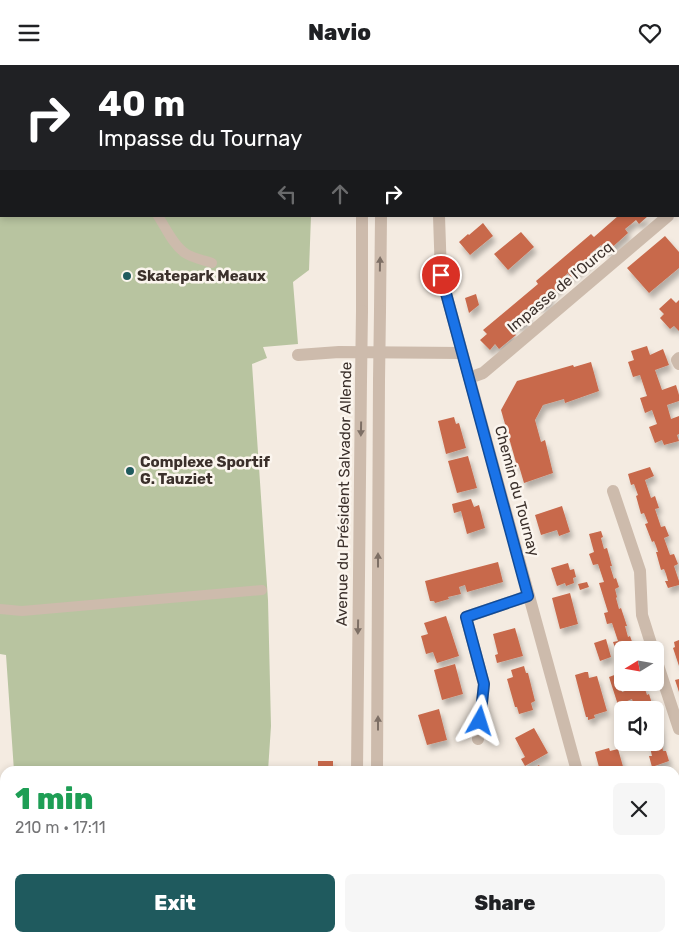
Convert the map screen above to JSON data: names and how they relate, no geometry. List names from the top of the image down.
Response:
{
  "streets": {
    "street": ["Impasse de l'Ourcq", "Chemin du Tournay", "Avenue du Président Salvador Allende"]
  },
  "crossings": [
    ["Impasse de l'Ourcq", "Chemin du Tournay"]
  ],
  "places": ["Skatepark Meaux", "Complexe Sportif G. Tauziet"],
  "north": "left",
  "page": {
    "header": "Navio",
    "turn": ["40 m", "Impasse du Tournay"],
    "heading": ["1 min", "210 m · 17:11"],
    "buttons": ["Exit", "Share"]
  }
}
